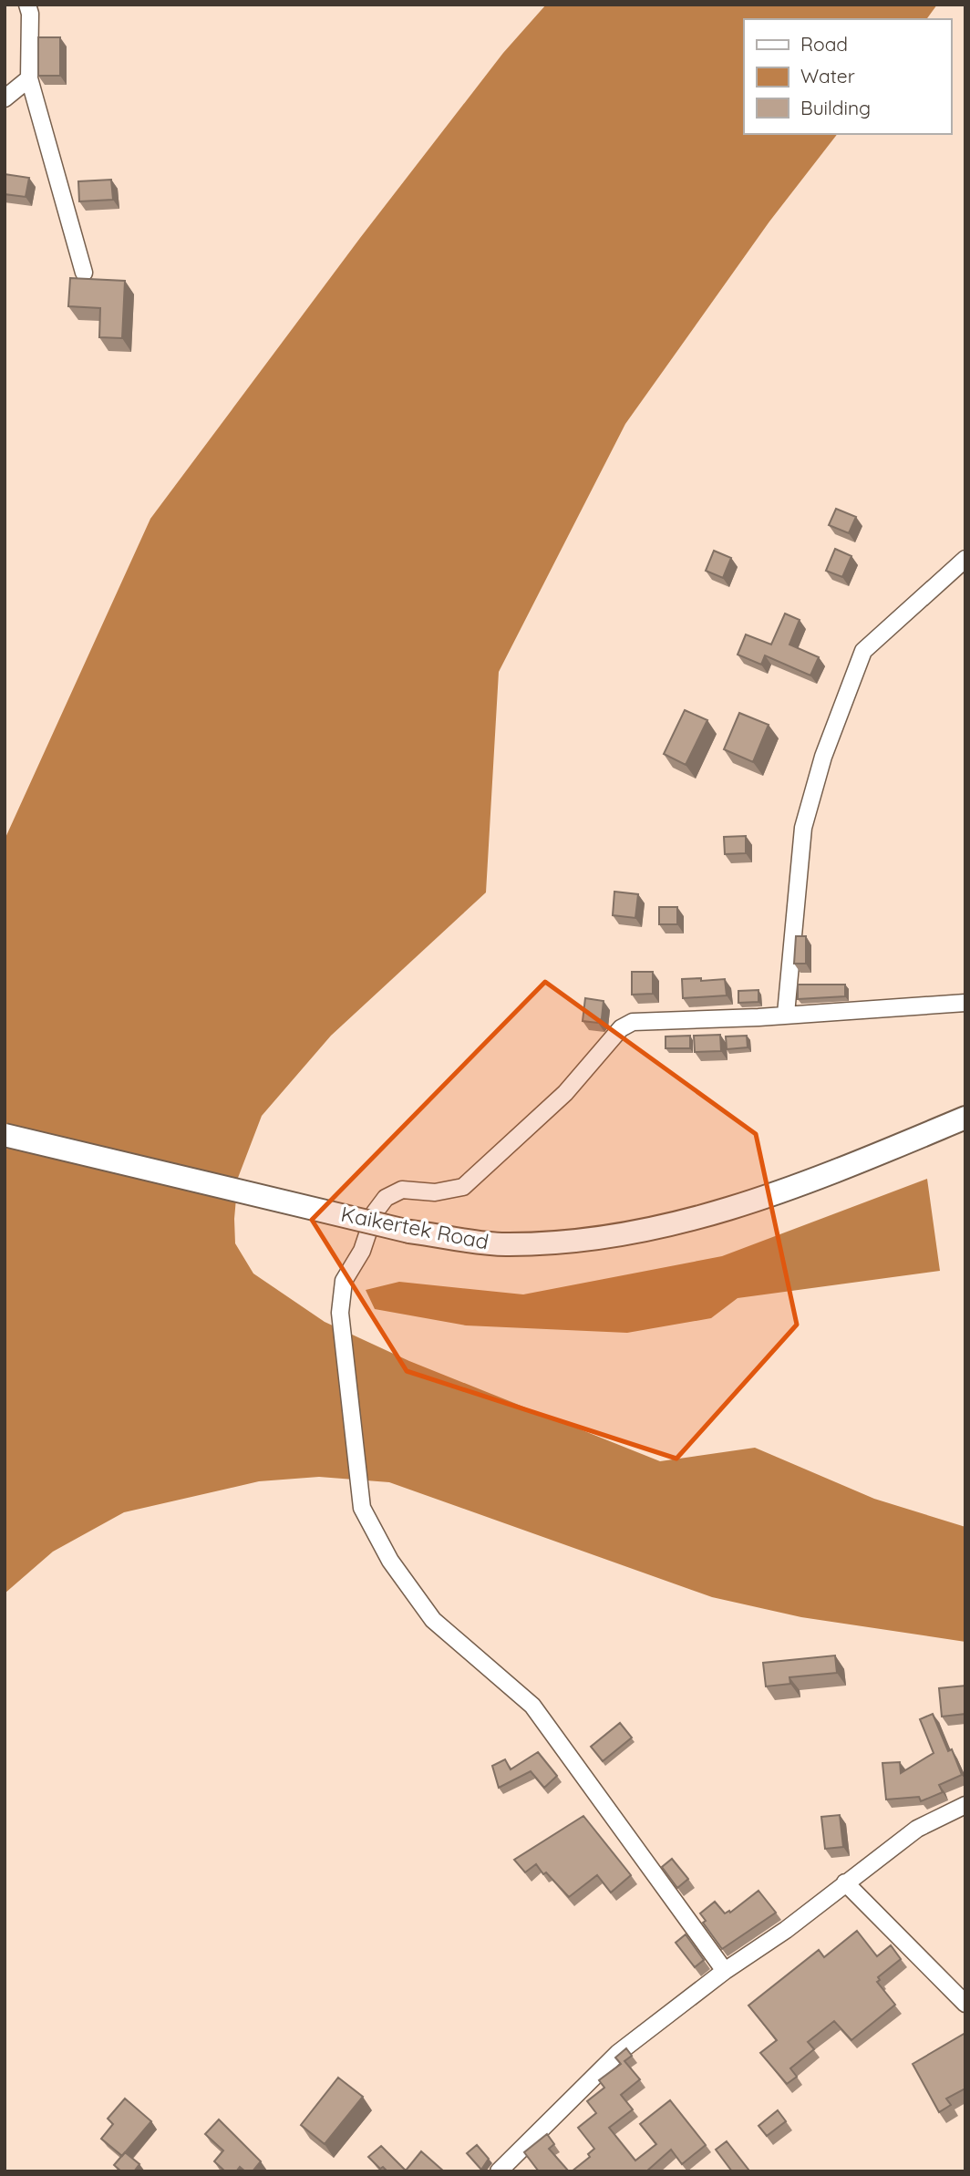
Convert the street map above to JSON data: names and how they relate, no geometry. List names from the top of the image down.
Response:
{
  "streets": {
    "main road": ["Kaikertek Road"]
  },
  "legend": ["Road", "Water", "Building"]
}
